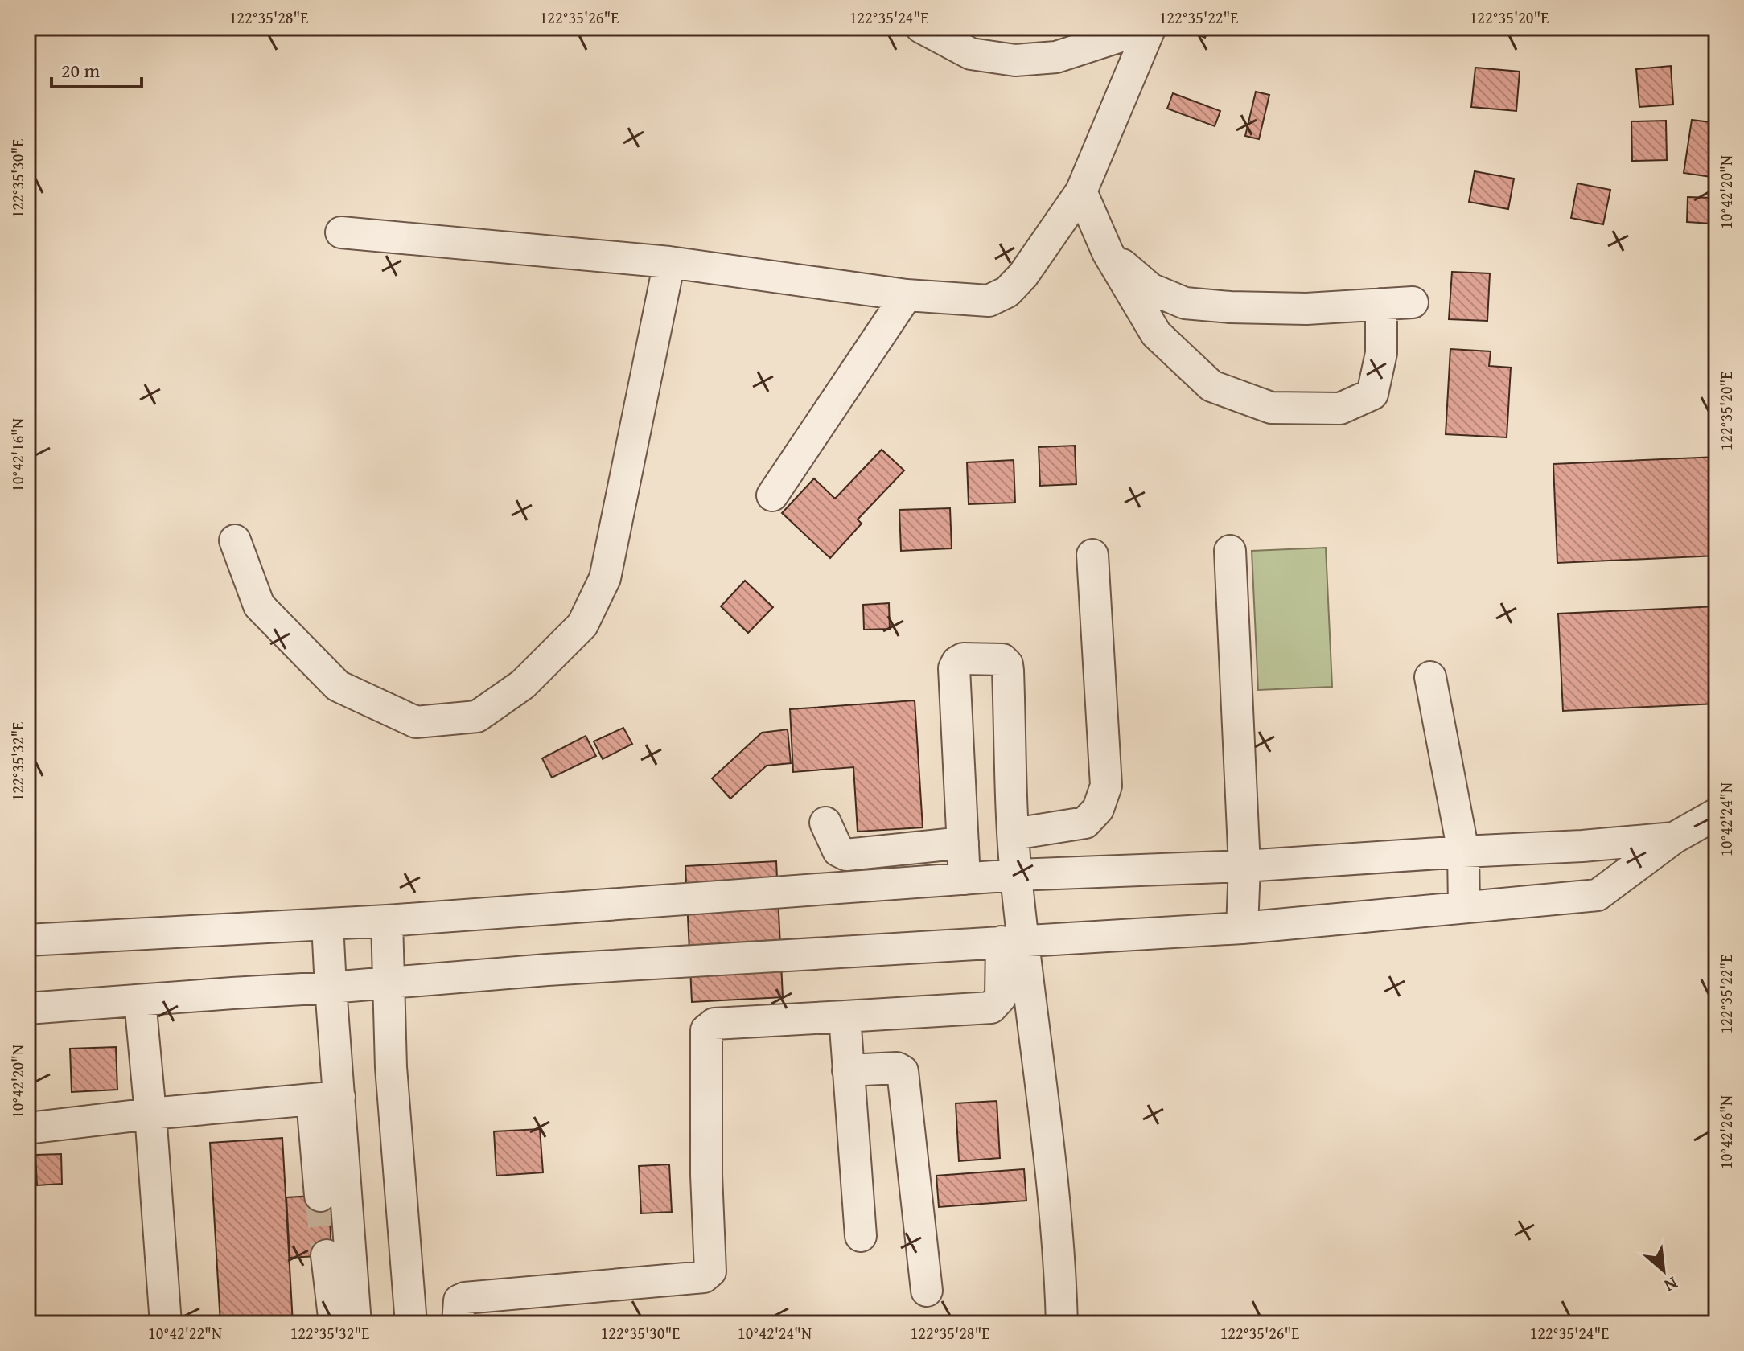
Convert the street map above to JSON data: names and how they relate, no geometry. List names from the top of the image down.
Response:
{
  "scale_bar": "20 m",
  "north": "bottom right",
  "coordinates": [
    "122°35'28\"E",
    "122°35'26\"E",
    "122°35'24\"E",
    "122°35'22\"E",
    "122°35'20\"E",
    "122°35'30\"E",
    "10°42'20\"N",
    "10°42'16\"N",
    "122°35'32\"E",
    "10°42'24\"N",
    "10°42'26\"N",
    "10°42'22\"N"
  ]
}
